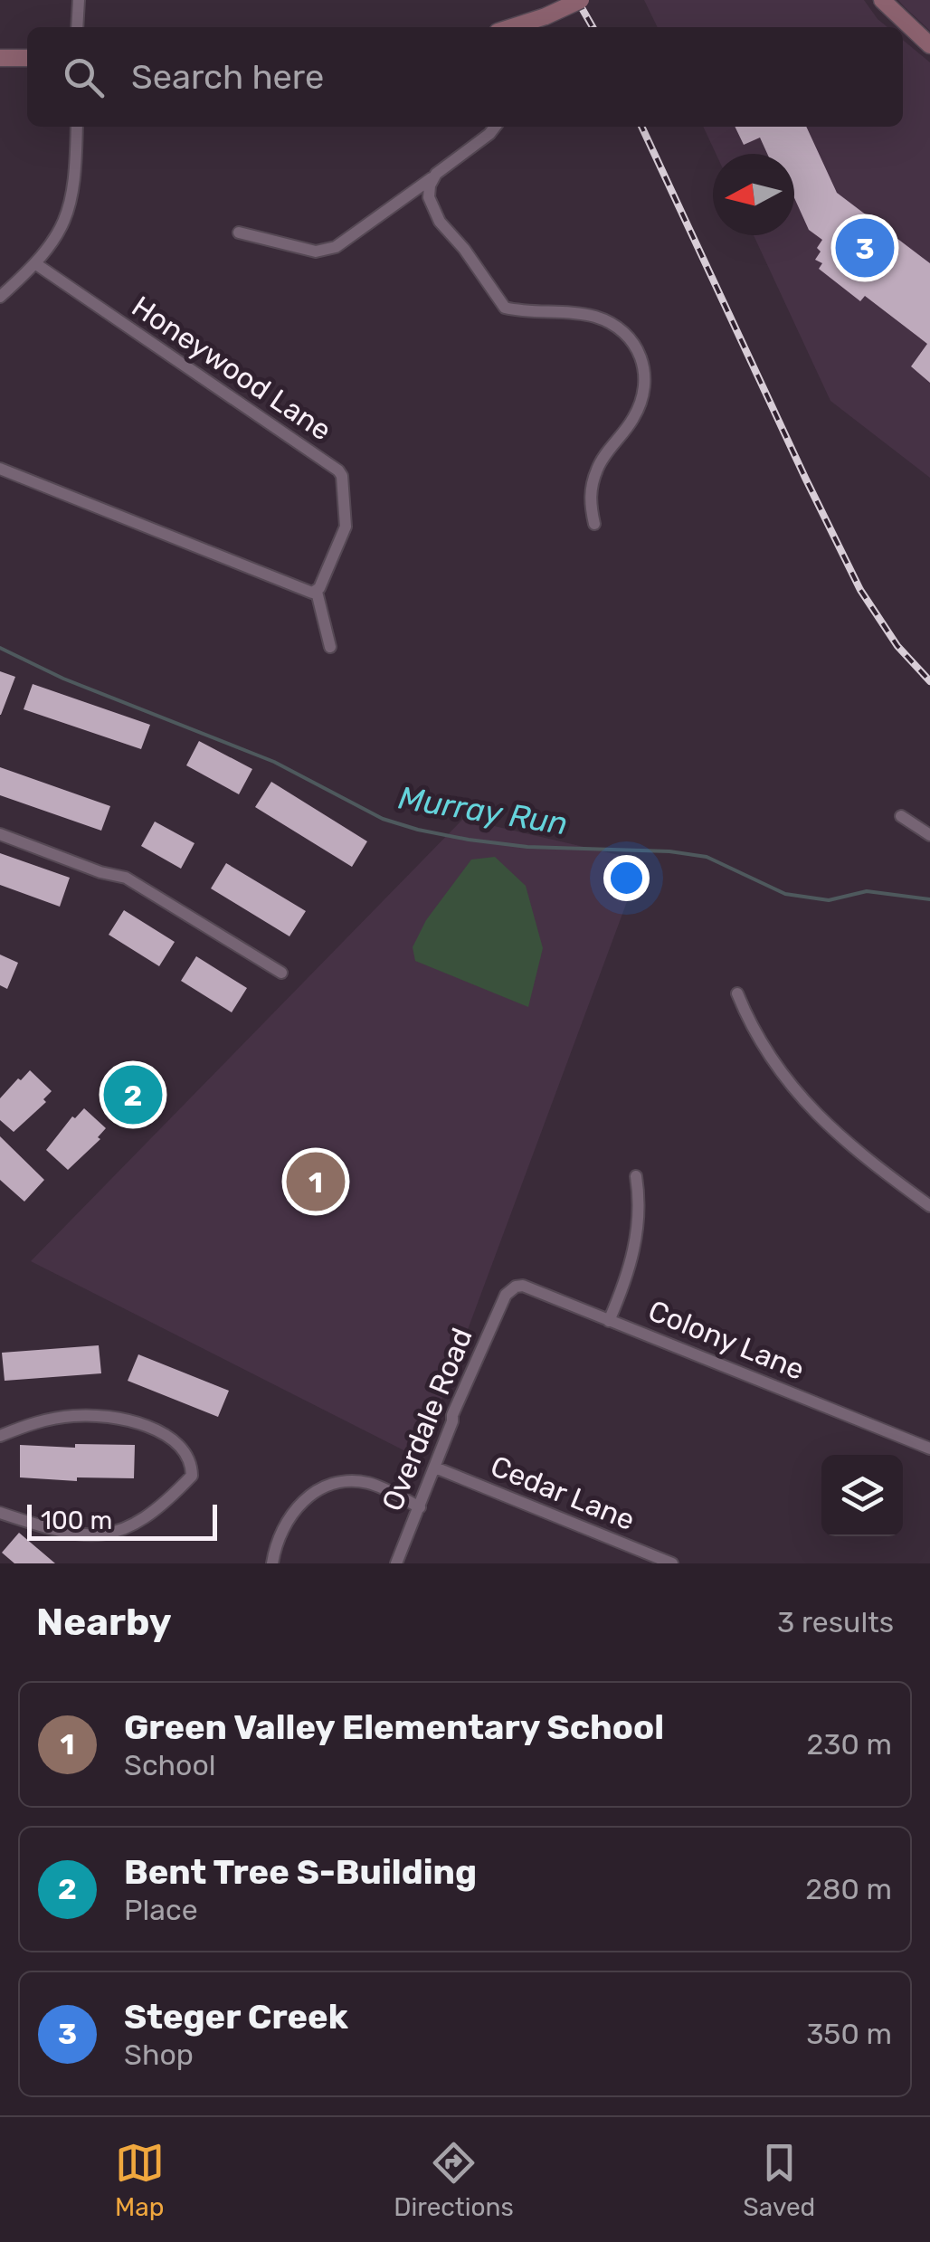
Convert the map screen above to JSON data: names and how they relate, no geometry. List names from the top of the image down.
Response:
{
  "streets": {
    "street": [
      "Honeywood Lane",
      "Colony Lane",
      "Overdale Road",
      "Cedar Lane"
    ]
  },
  "crossings": [
    ["Colony Lane", "Overdale Road"],
    ["Overdale Road", "Cedar Lane"]
  ],
  "water": ["Murray Run"],
  "scale_bar": "100 m",
  "north": "left",
  "page": {
    "search": "Search here",
    "pins": ["3", "2", "1"],
    "scale": "100 m",
    "heading": ["Nearby", "3 results"],
    "list": [
      {
        "mark": "1",
        "name": "Green Valley Elementary School",
        "note": "School",
        "value": "230 m"
      },
      {
        "mark": "2",
        "name": "Bent Tree S-Building",
        "note": "Place",
        "value": "280 m"
      },
      {
        "mark": "3",
        "name": "Steger Creek",
        "note": "Shop",
        "value": "350 m"
      }
    ],
    "nav": ["Map", "Directions", "Saved"]
  }
}
